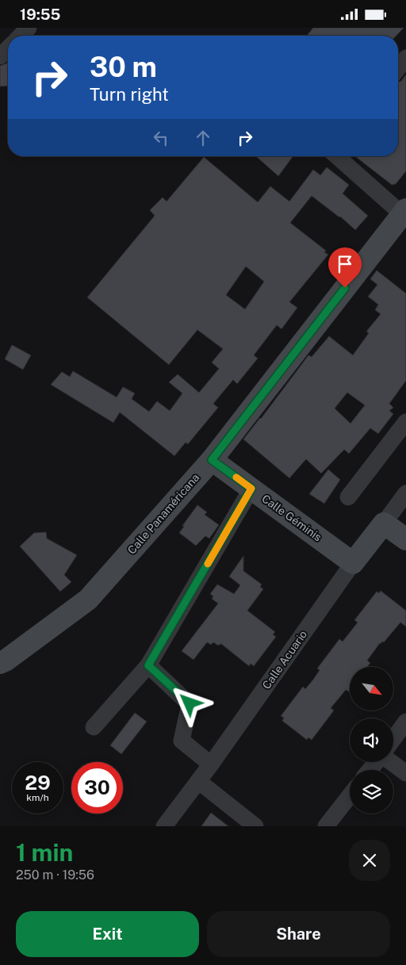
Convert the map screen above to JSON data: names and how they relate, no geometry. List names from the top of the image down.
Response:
{
  "streets": {
    "main road": ["Calle Panaméricana", "Calle Géminis", "Calle Acuario"]
  },
  "crossings": [
    ["Calle Panaméricana", "Calle Géminis"],
    ["Calle Géminis", "Calle Acuario"]
  ],
  "north": "bottom right",
  "page": {
    "status": "19:55",
    "turn": ["30 m", "Turn right"],
    "speed": "29 km/h",
    "limit": "30",
    "heading": ["1 min", "250 m · 19:56"],
    "buttons": ["Exit", "Share"]
  }
}
